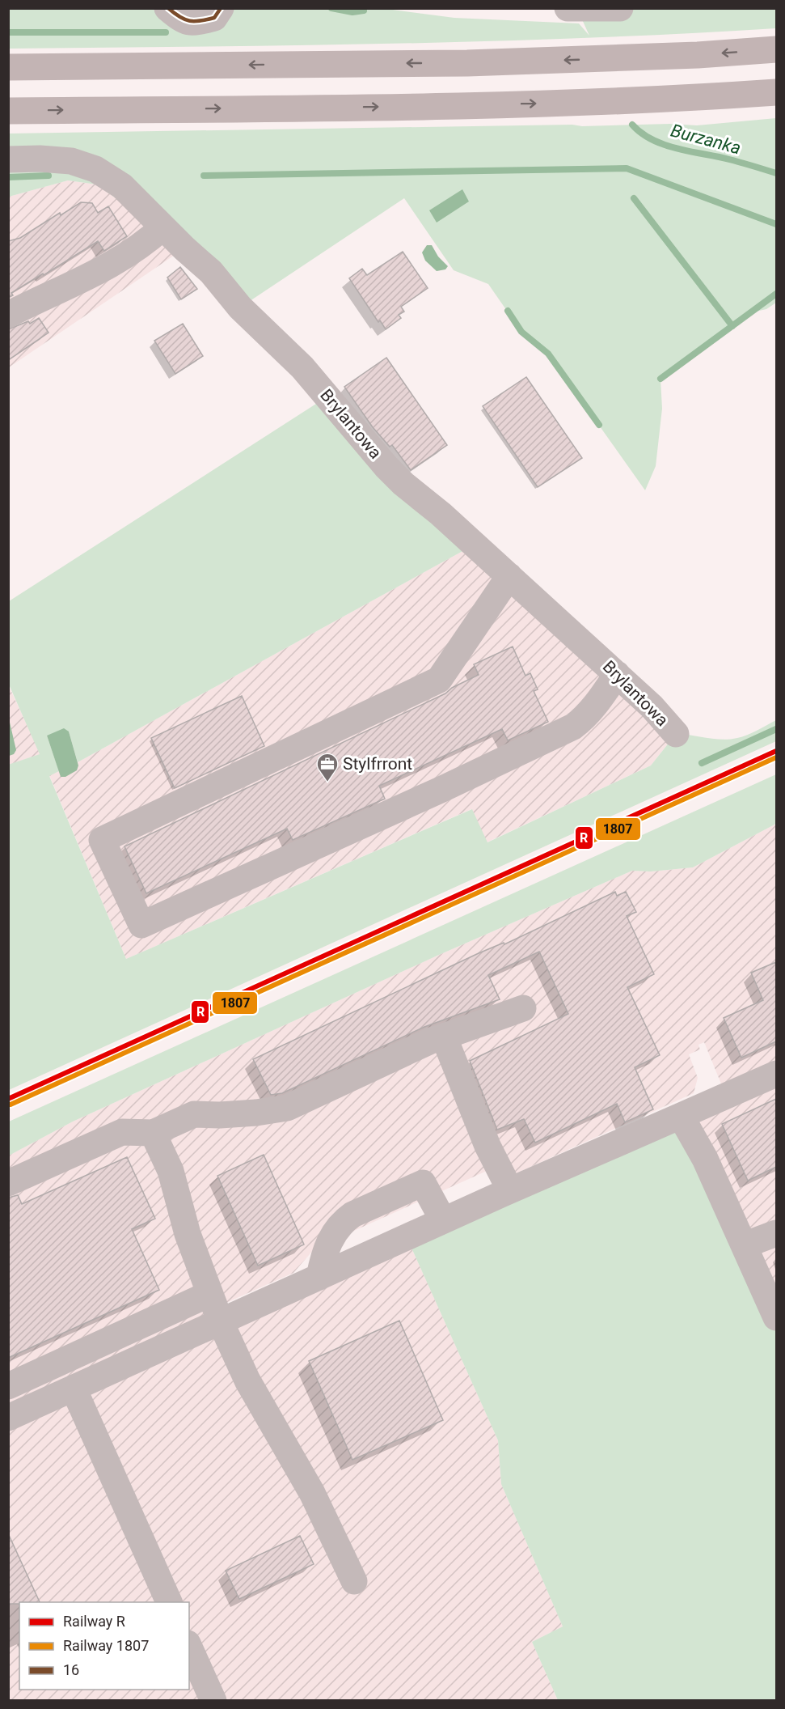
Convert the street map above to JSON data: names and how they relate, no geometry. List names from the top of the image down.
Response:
{
  "streets": {
    "street": ["Brylantowa"]
  },
  "water": ["Burzanka"],
  "places": {
    "office": ["Stylfrront"]
  },
  "lines": ["transit line 16", "rail line R", "rail line 1807"],
  "legend": ["Railway R", "Railway 1807", "16"]
}
